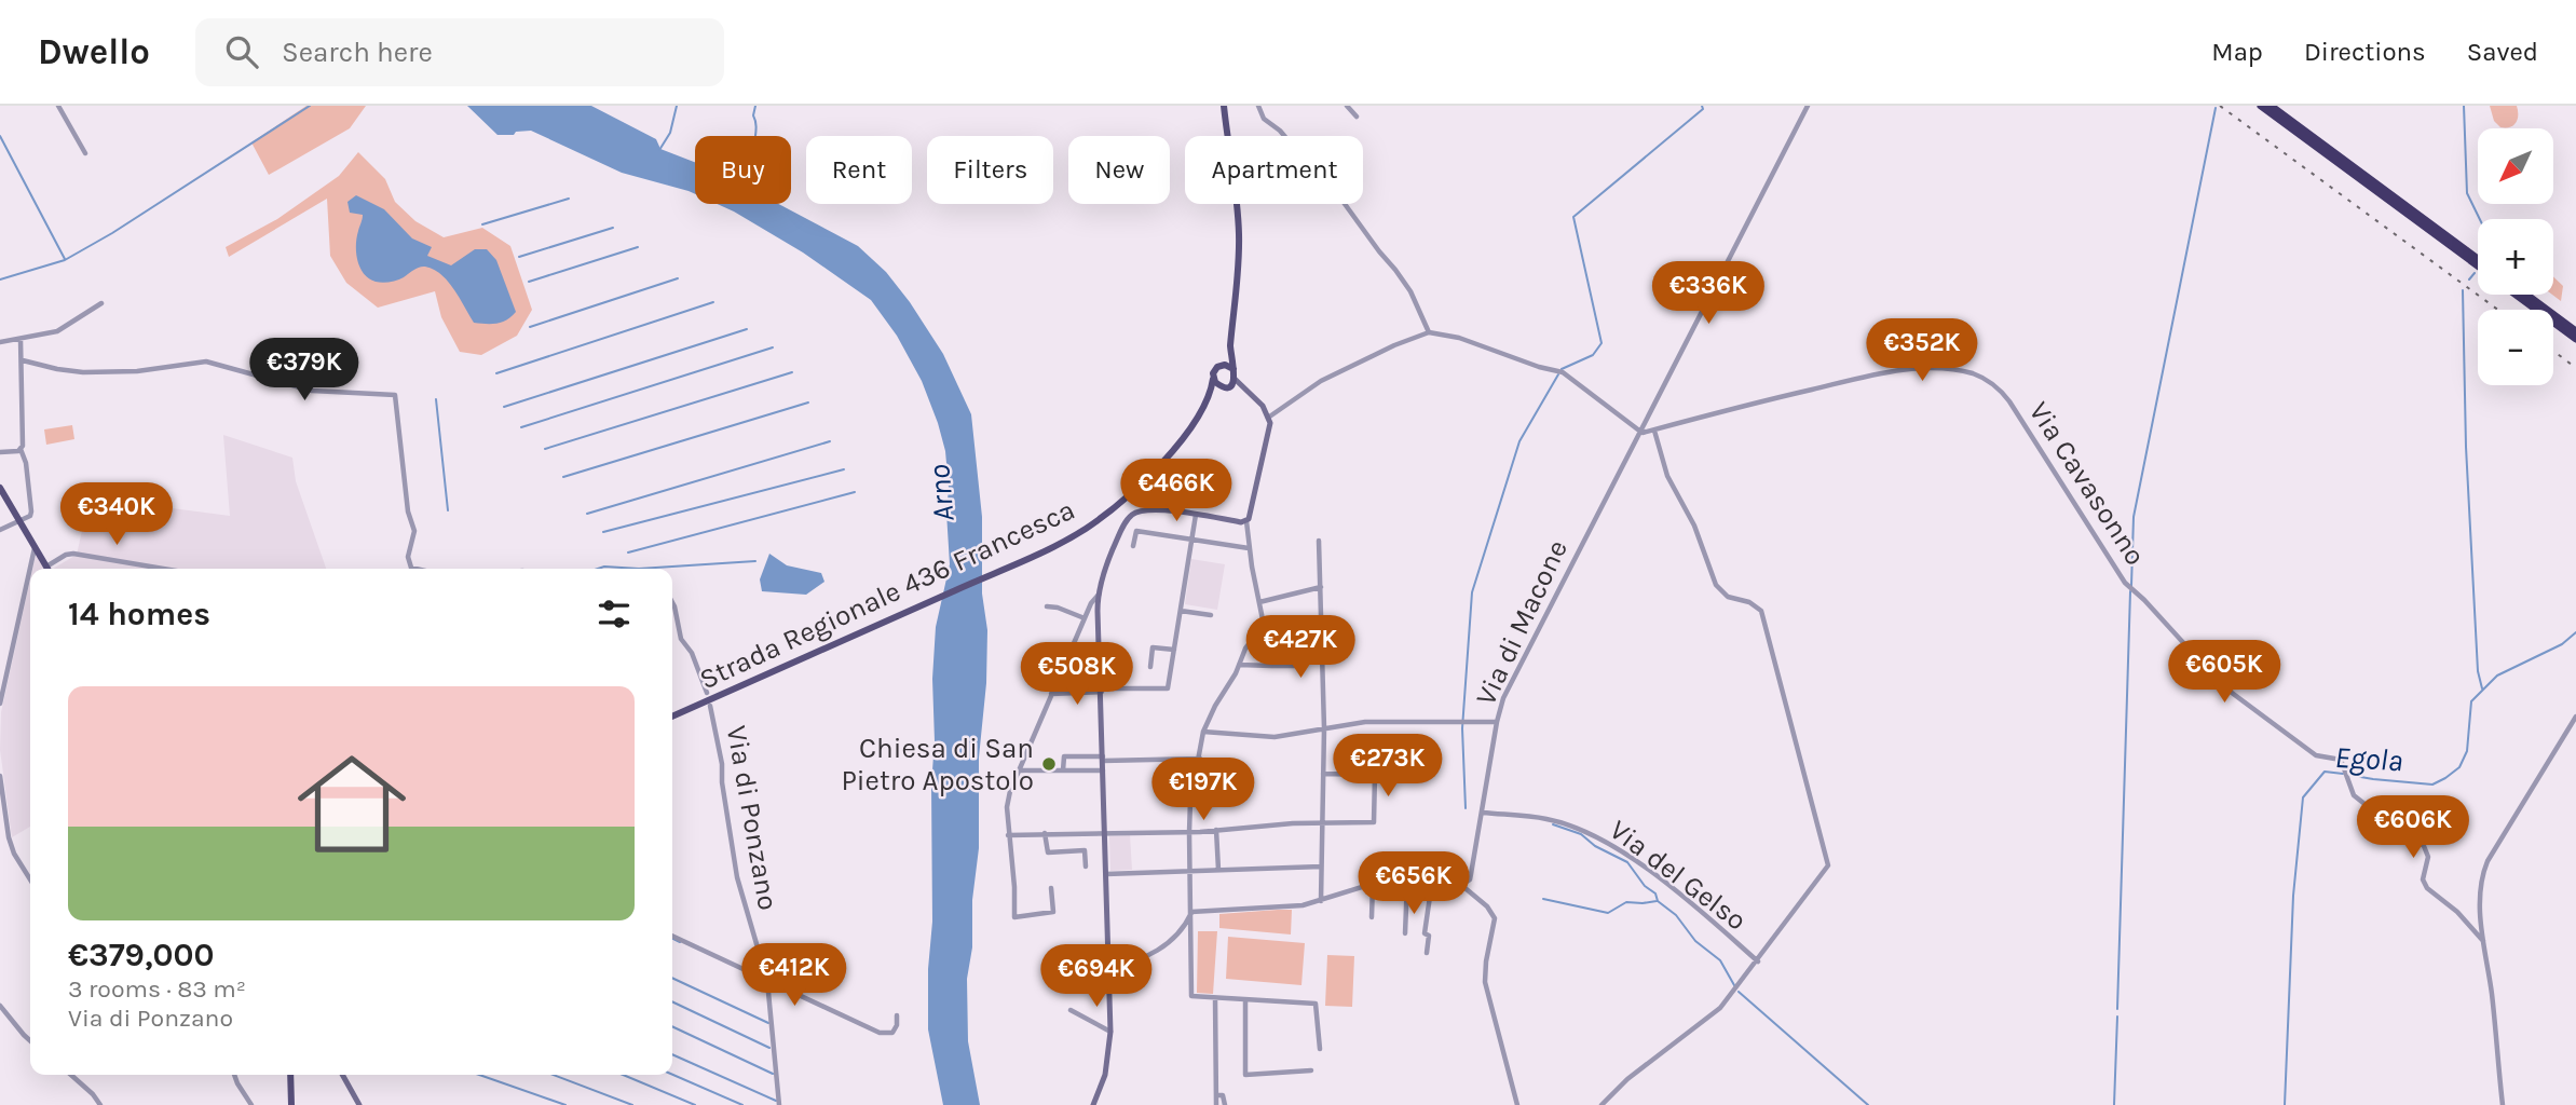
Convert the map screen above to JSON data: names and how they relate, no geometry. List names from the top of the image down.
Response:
{
  "streets": {
    "main road": ["Strada Regionale 436 Francesca"],
    "street": [
      "Via Cavasonno",
      "Via di Macone",
      "Via di Ponzano",
      "Via del Gelso"
    ]
  },
  "crossings": [
    ["Via Cavasonno", "Via di Macone"],
    ["Via di Macone", "Via del Gelso"]
  ],
  "water": ["Arno", "Egola"],
  "places": ["Chiesa di San Pietro Apostolo"],
  "north": "bottom left",
  "page": {
    "header": "Dwello",
    "search": "Search here",
    "nav": ["Map", "Directions", "Saved"],
    "map_buttons": ["+", "−"],
    "chip": [
      "Buy",
      "Rent",
      "Filters",
      "New",
      "Apartment"
    ],
    "price": [
      "€336K",
      "€352K",
      "€379K",
      "€466K",
      "€340K",
      "€427K",
      "€605K",
      "€508K",
      "€273K",
      "€197K",
      "€606K",
      "€656K",
      "€412K",
      "€694K"
    ],
    "heading": "14 homes",
    "list": [
      {
        "name": "€379,000",
        "note": "3 rooms · 83 m² · Via di Ponzano"
      }
    ]
  }
}
